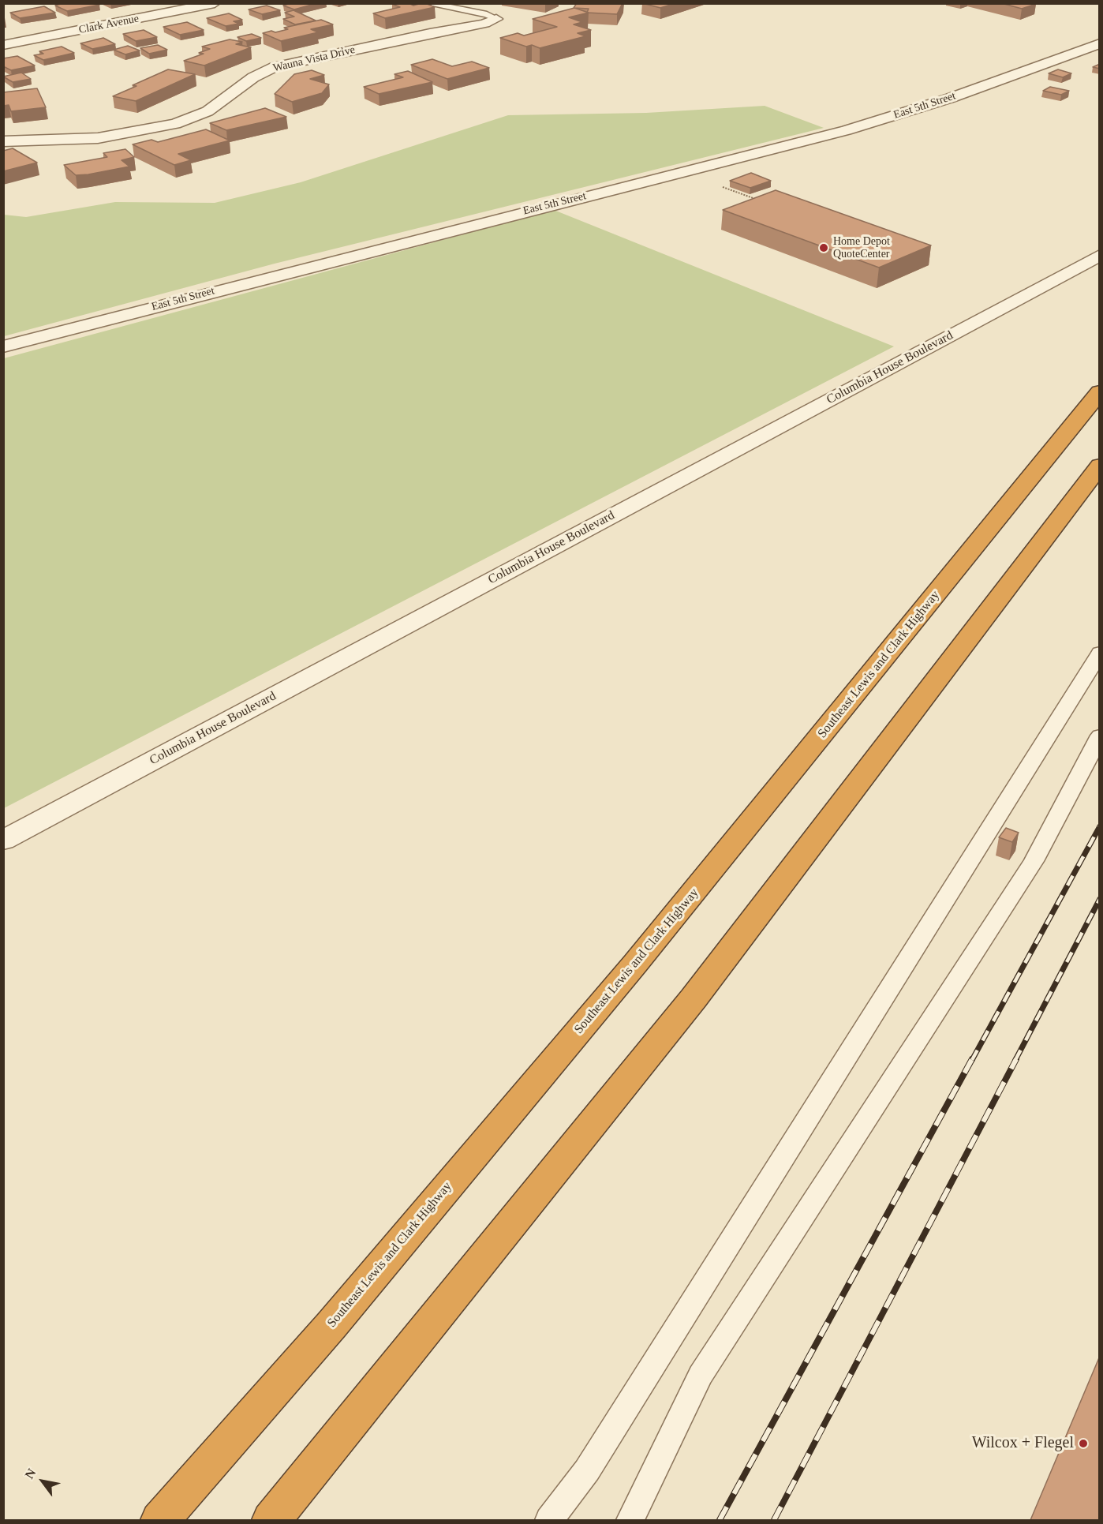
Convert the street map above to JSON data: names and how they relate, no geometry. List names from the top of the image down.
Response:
{
  "streets": {
    "highway": ["Southeast Lewis and Clark Highway"],
    "street": [
      "Clark Avenue",
      "Wauna Vista Drive",
      "East 5th Street",
      "Columbia House Boulevard"
    ]
  },
  "places": ["Home Depot QuoteCenter", "Wilcox + Flegel"],
  "north": "top left"
}
